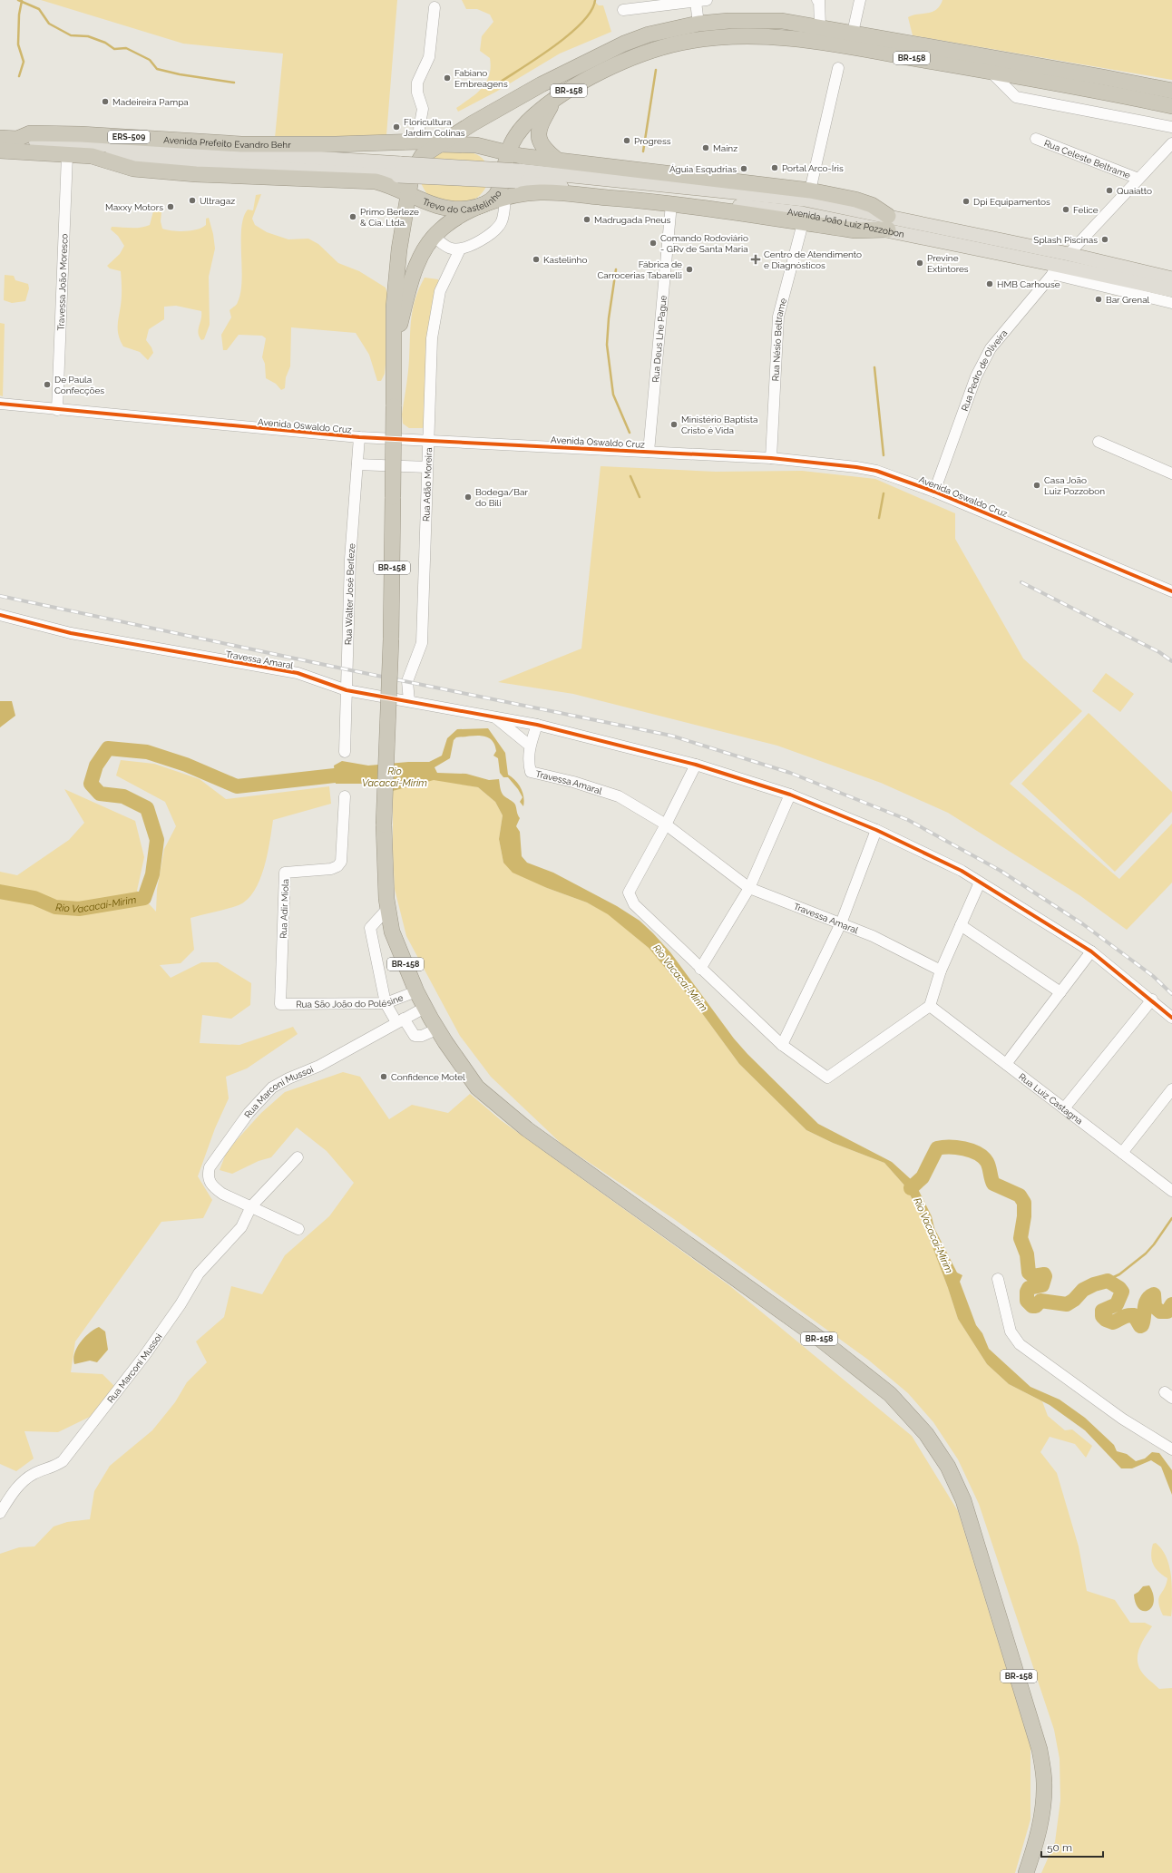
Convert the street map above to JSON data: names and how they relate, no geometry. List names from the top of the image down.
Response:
{
  "streets": {
    "highway": [
      "BR-158",
      "ERS-509",
      "Avenida Prefeito Evandro Behr",
      "Trevo do Castelinho"
    ],
    "main road": ["Avenida João Luiz Pozzobon"],
    "street": [
      "Rua Celeste Beltrame",
      "Travessa João Moresco",
      "Rua Deus Lhe Pague",
      "Rua Nésio Beltrame",
      "Rua Pedro de Oliveira",
      "Avenida Oswaldo Cruz",
      "Rua Adão Moreira",
      "Rua Walter José Berleze",
      "Travessa Amaral",
      "Rua Adir Miola",
      "Rua São João do Polêsine",
      "Rua Marconi Mussoi",
      "Rua Luiz Castagna"
    ]
  },
  "crossings": [
    ["BR-158", "Avenida Prefeito Evandro Behr"],
    ["BR-158", "Trevo do Castelinho"],
    ["BR-158", "Rua São João do Polêsine"],
    ["BR-158", "Rua Marconi Mussoi"],
    ["Avenida Prefeito Evandro Behr", "Trevo do Castelinho"],
    ["Avenida Prefeito Evandro Behr", "Avenida João Luiz Pozzobon"],
    ["Avenida João Luiz Pozzobon", "Rua Pedro de Oliveira"],
    ["Travessa João Moresco", "Avenida Oswaldo Cruz"],
    ["Rua Deus Lhe Pague", "Avenida Oswaldo Cruz"],
    ["Rua Nésio Beltrame", "Avenida Oswaldo Cruz"],
    ["Rua Pedro de Oliveira", "Avenida Oswaldo Cruz"],
    ["Avenida Oswaldo Cruz", "Rua Adão Moreira"],
    ["Avenida Oswaldo Cruz", "Rua Walter José Berleze"],
    ["Rua Adão Moreira", "Travessa Amaral"],
    ["Rua Walter José Berleze", "Travessa Amaral"],
    ["Rua Adir Miola", "Rua São João do Polêsine"]
  ],
  "water": ["Rio Vacacaí-Mirim"],
  "places": {
    "other": [
      "Fabiano Embreagens",
      "Madeireira Pampa",
      "Floricultura Jardim Colinas",
      "Progress",
      "Mainz",
      "Portal Arco-Íris",
      "Águia Esqudrias",
      "Quaiatto",
      "Ultragaz",
      "Dpi Equipamentos",
      "Maxxy Motors",
      "Felice",
      "Primo Berleze & Cia. Ltda.",
      "Madrugada Pneus",
      "Splash Piscinas",
      "Comando Rodoviário - GRv de Santa Maria",
      "Kastelinho",
      "Previne Extintores",
      "Fábrica de Carrocerias Tabarelli",
      "HMB Carhouse",
      "Bar Grenal",
      "De Paula Confecções",
      "Ministério Baptista Cristo é Vida",
      "Casa João Luiz Pozzobon",
      "Bodega/Bar do Bili",
      "Confidence Motel"
    ],
    "health": ["Centro de Atendimento e Diagnósticos"]
  },
  "scale_bar": "50 m"
}
